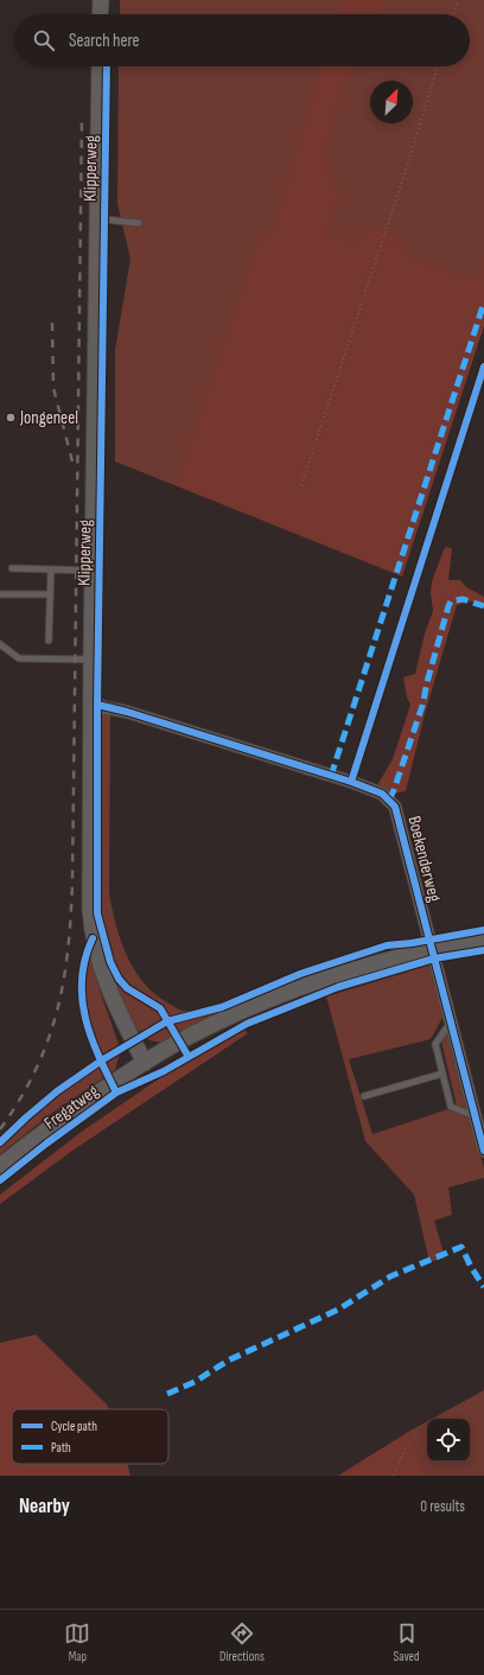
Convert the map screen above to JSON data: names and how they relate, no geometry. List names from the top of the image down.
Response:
{
  "streets": {
    "street": ["Klipperweg", "Boekenderweg", "Fregatweg"]
  },
  "crossings": [
    ["Klipperweg", "Boekenderweg"],
    ["Klipperweg", "Fregatweg"],
    ["Boekenderweg", "Fregatweg"]
  ],
  "places": ["Jongeneel"],
  "legend": ["Cycle path", "Path"],
  "north": "top right",
  "page": {
    "search": "Search here",
    "heading": ["Nearby", "0 results"],
    "nav": ["Map", "Directions", "Saved"]
  }
}
